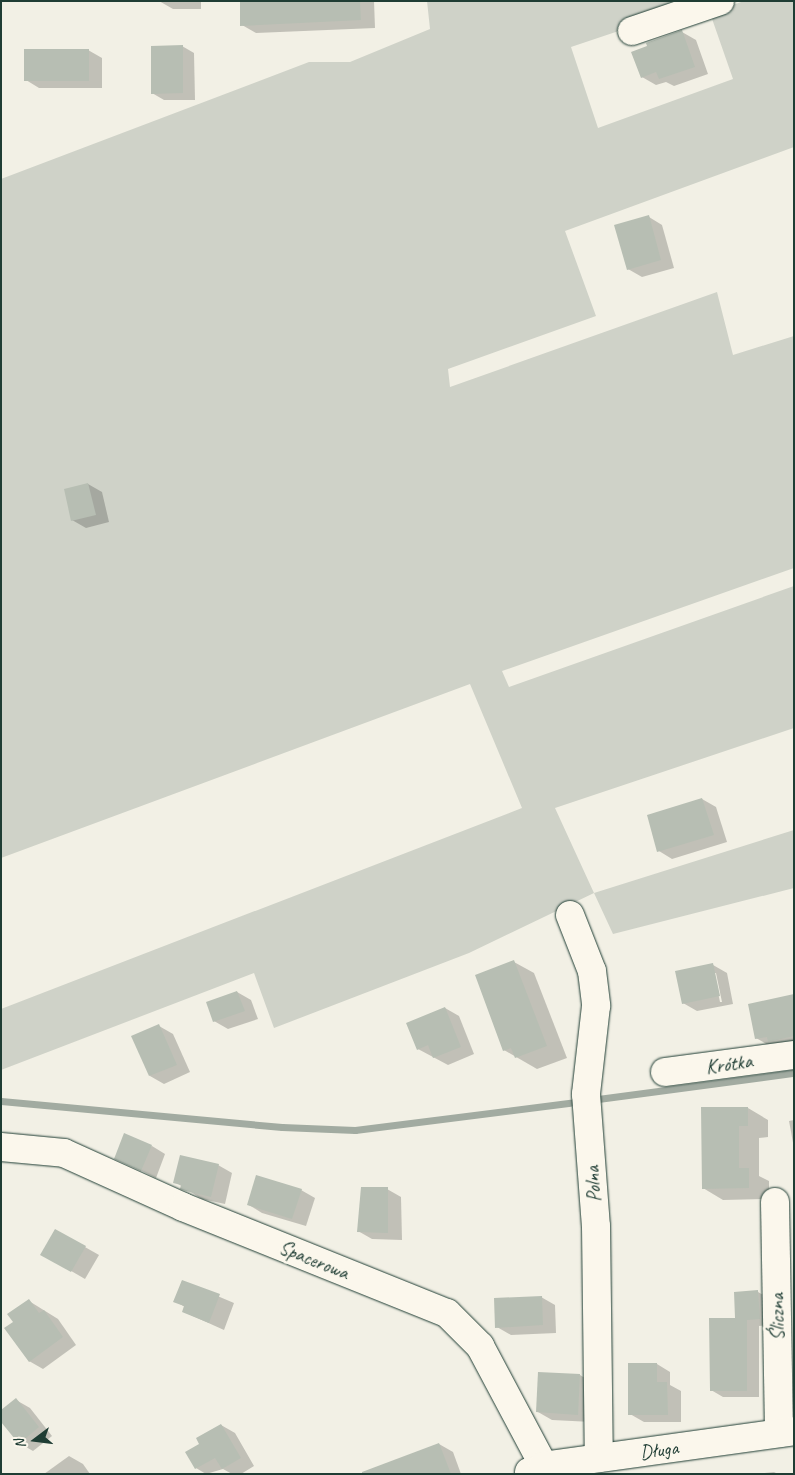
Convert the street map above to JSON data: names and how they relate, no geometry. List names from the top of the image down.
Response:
{
  "streets": {
    "street": [
      "Krótka",
      "Polna",
      "Spacerowa",
      "Śliczna",
      "Długa"
    ]
  },
  "crossings": [
    ["Polna", "Długa"],
    ["Spacerowa", "Długa"],
    ["Śliczna", "Długa"]
  ],
  "north": "left"
}
